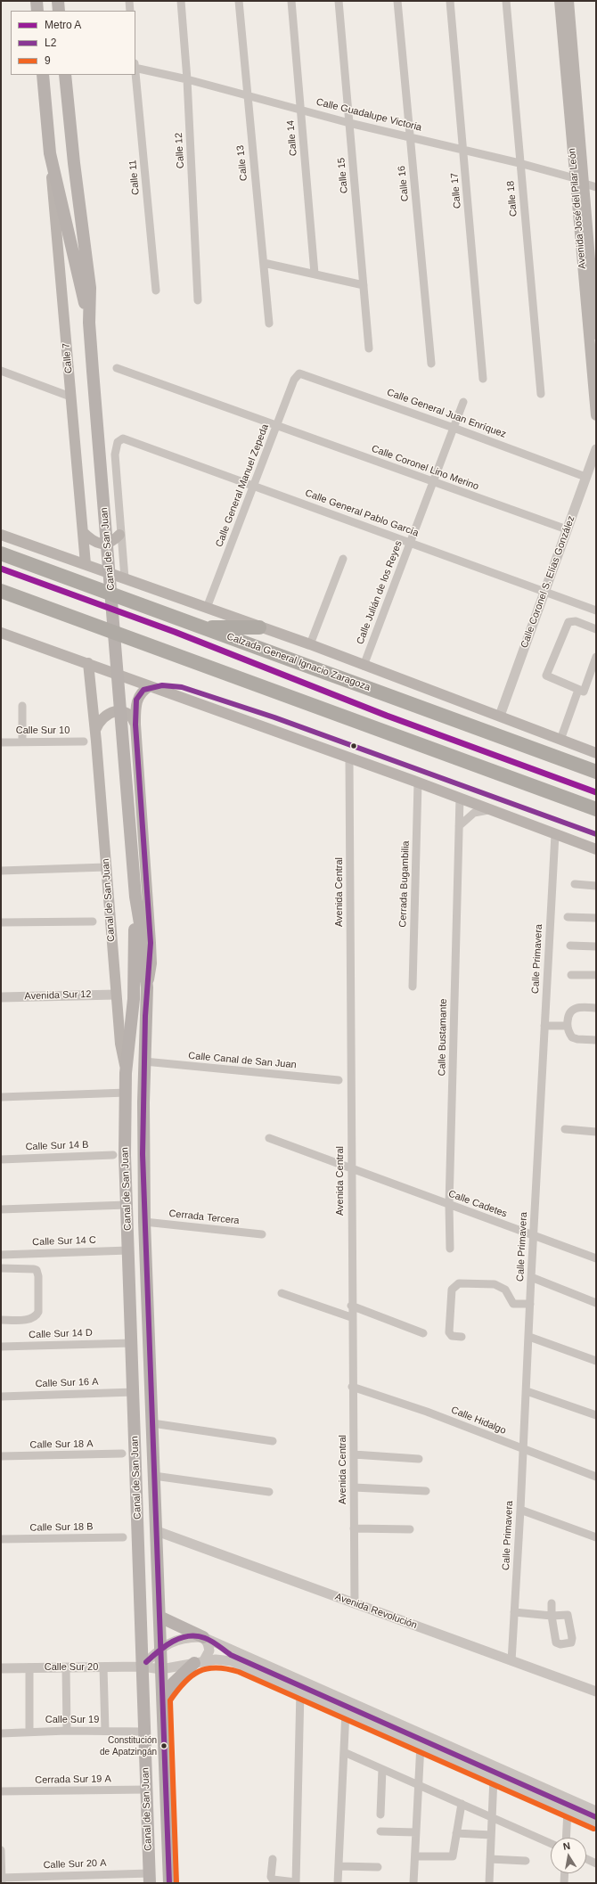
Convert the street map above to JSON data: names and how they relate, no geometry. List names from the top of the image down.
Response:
{
  "streets": {
    "highway": ["Calzada General Ignacio Zaragoza"],
    "main road": ["Avenida José del Pilar León", "Calle 7", "Canal de San Juan"],
    "street": [
      "Calle Guadalupe Victoria",
      "Calle 14",
      "Calle 12",
      "Calle 13",
      "Calle 15",
      "Calle 11",
      "Calle 16",
      "Calle 17",
      "Calle 18",
      "Calle General Juan Enríquez",
      "Calle Coronel Lino Merino",
      "Calle General Manuel Zepeda",
      "Calle General Pablo García",
      "Calle Coronel S. Elías González",
      "Calle Julián de los Reyes",
      "Calle Sur 10",
      "Cerrada Bugambilia",
      "Avenida Central",
      "Calle Primavera",
      "Avenida Sur 12",
      "Calle Bustamante",
      "Calle Canal de San Juan",
      "Calle Sur 14 B",
      "Calle Cadetes",
      "Cerrada Tercera",
      "Calle Sur 14 C",
      "Calle Sur 14 D",
      "Calle Sur 16 A",
      "Calle Hidalgo",
      "Calle Sur 18 A",
      "Calle Sur 18 B",
      "Avenida Revolución",
      "Calle Sur 20",
      "Calle Sur 19",
      "Cerrada Sur 19 A",
      "Calle Sur 20 A"
    ]
  },
  "crossings": [
    ["Calle Guadalupe Victoria", "Calle 14"],
    ["Calle Guadalupe Victoria", "Calle 12"],
    ["Calle Guadalupe Victoria", "Calle 13"],
    ["Calle Guadalupe Victoria", "Calle 15"],
    ["Calle Guadalupe Victoria", "Calle 16"],
    ["Calle Guadalupe Victoria", "Calle 17"],
    ["Calle Guadalupe Victoria", "Calle 18"],
    ["Calle Guadalupe Victoria", "Avenida José del Pilar León"],
    ["Calle 7", "Canal de San Juan"],
    ["Calle 7", "Calzada General Ignacio Zaragoza"],
    ["Calle General Juan Enríquez", "Calle General Manuel Zepeda"],
    ["Calle General Juan Enríquez", "Calle Coronel S. Elías González"],
    ["Calle General Juan Enríquez", "Calle Julián de los Reyes"],
    ["Calle Coronel Lino Merino", "Calle General Manuel Zepeda"],
    ["Calle Coronel Lino Merino", "Calle Coronel S. Elías González"],
    ["Calle Coronel Lino Merino", "Calle Julián de los Reyes"],
    ["Calle General Manuel Zepeda", "Calle General Pablo García"],
    ["Calle General Manuel Zepeda", "Calzada General Ignacio Zaragoza"],
    ["Calle General Pablo García", "Calle Coronel S. Elías González"],
    ["Calle General Pablo García", "Calle Julián de los Reyes"],
    ["Canal de San Juan", "Avenida Sur 12"],
    ["Canal de San Juan", "Calle Canal de San Juan"],
    ["Canal de San Juan", "Cerrada Tercera"],
    ["Canal de San Juan", "Calle Sur 14 C"],
    ["Canal de San Juan", "Calle Sur 14 D"],
    ["Canal de San Juan", "Calle Sur 16 A"],
    ["Canal de San Juan", "Avenida Revolución"],
    ["Canal de San Juan", "Calle Sur 20"],
    ["Canal de San Juan", "Calle Sur 19"],
    ["Canal de San Juan", "Cerrada Sur 19 A"],
    ["Canal de San Juan", "Calle Sur 20 A"],
    ["Calle Coronel S. Elías González", "Calzada General Ignacio Zaragoza"],
    ["Calle Julián de los Reyes", "Calzada General Ignacio Zaragoza"],
    ["Avenida Central", "Calle Cadetes"],
    ["Avenida Central", "Calle Hidalgo"],
    ["Avenida Central", "Avenida Revolución"],
    ["Calle Primavera", "Calle Cadetes"],
    ["Calle Primavera", "Calle Hidalgo"],
    ["Calle Primavera", "Avenida Revolución"],
    ["Calle Bustamante", "Calle Cadetes"]
  ],
  "places": ["Constitución de Apatzingán"],
  "lines": ["metro line A", "transit line L2", "transit line 9"],
  "legend": ["Metro A", "L2", "9"],
  "north": "top"
}
